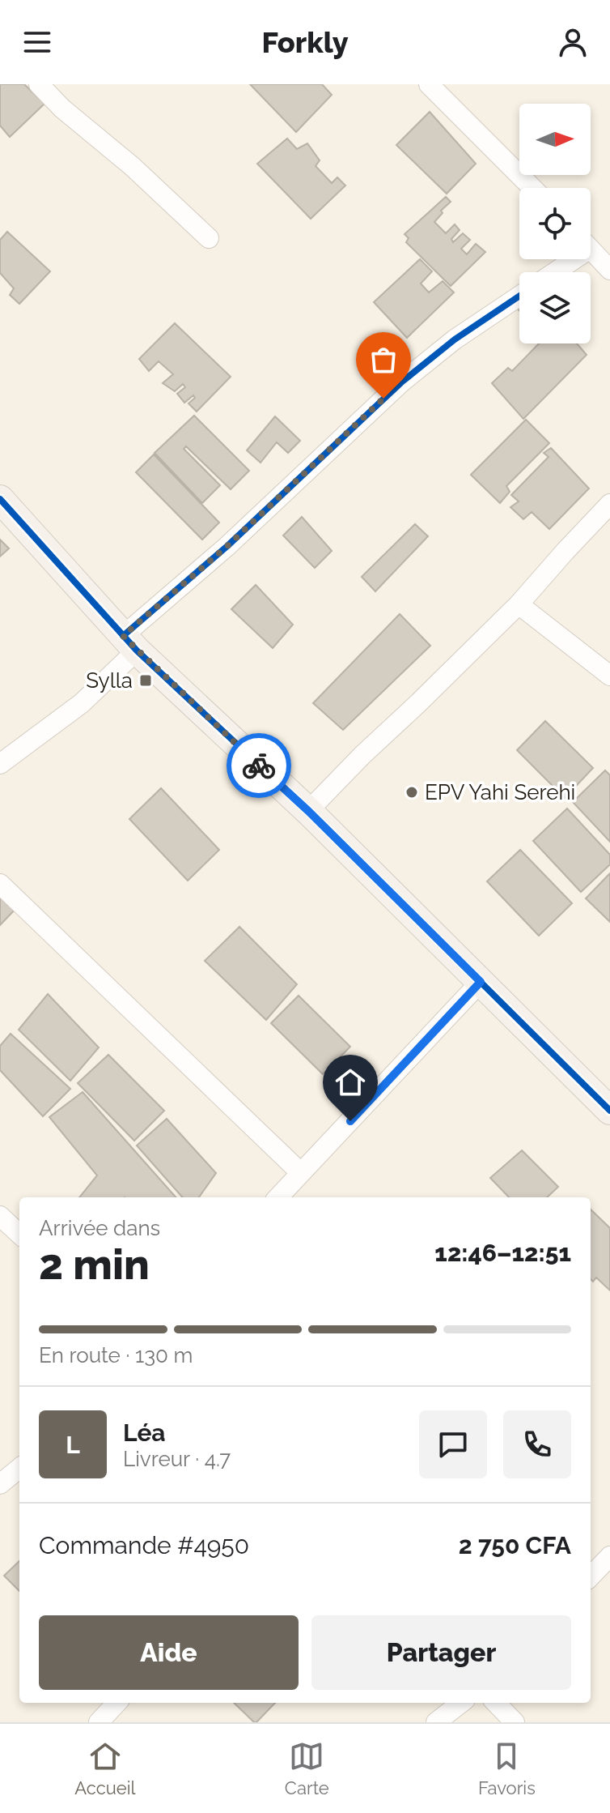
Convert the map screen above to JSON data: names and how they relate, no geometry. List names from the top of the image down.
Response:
{
  "places": {
    "transit": ["Sylla"],
    "other": ["EPV Yahi Serehi"]
  },
  "north": "right",
  "page": {
    "header": "Forkly",
    "heading": ["2 min", "Arrivée dans", "12:46–12:51"],
    "panel": [
      "Léa",
      "Livreur · 4.7",
      "Commande #4950",
      "2 750 CFA"
    ],
    "bar": "En route · 130 m",
    "round": "L",
    "buttons": ["Aide", "Partager"],
    "tabs": ["Accueil", "Carte", "Favoris"]
  }
}
